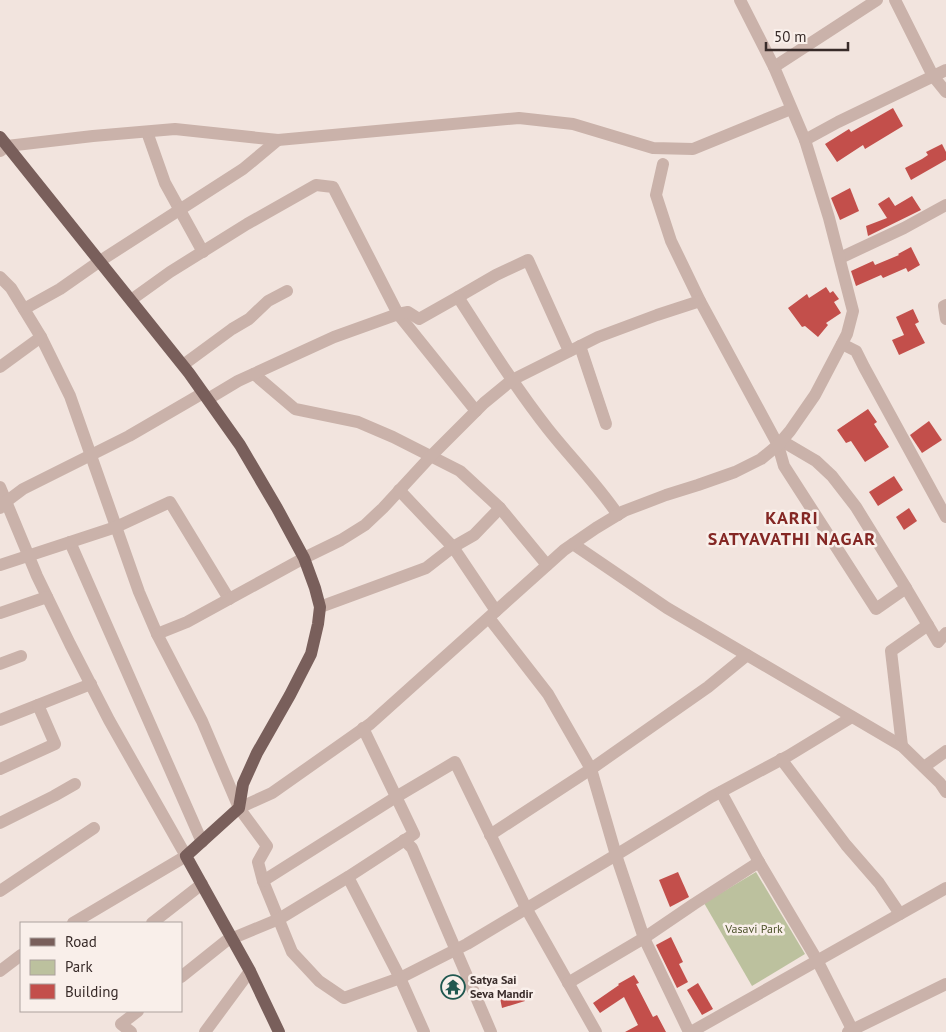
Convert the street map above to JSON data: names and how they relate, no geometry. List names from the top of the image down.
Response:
{
  "districts": ["KARRI SATYAVATHI NAGAR"],
  "parks": ["Vasavi Park"],
  "places": {
    "temple": ["Satya Sai Seva Mandir"]
  },
  "legend": ["Road", "Park", "Building"],
  "scale_bar": "50 m"
}
